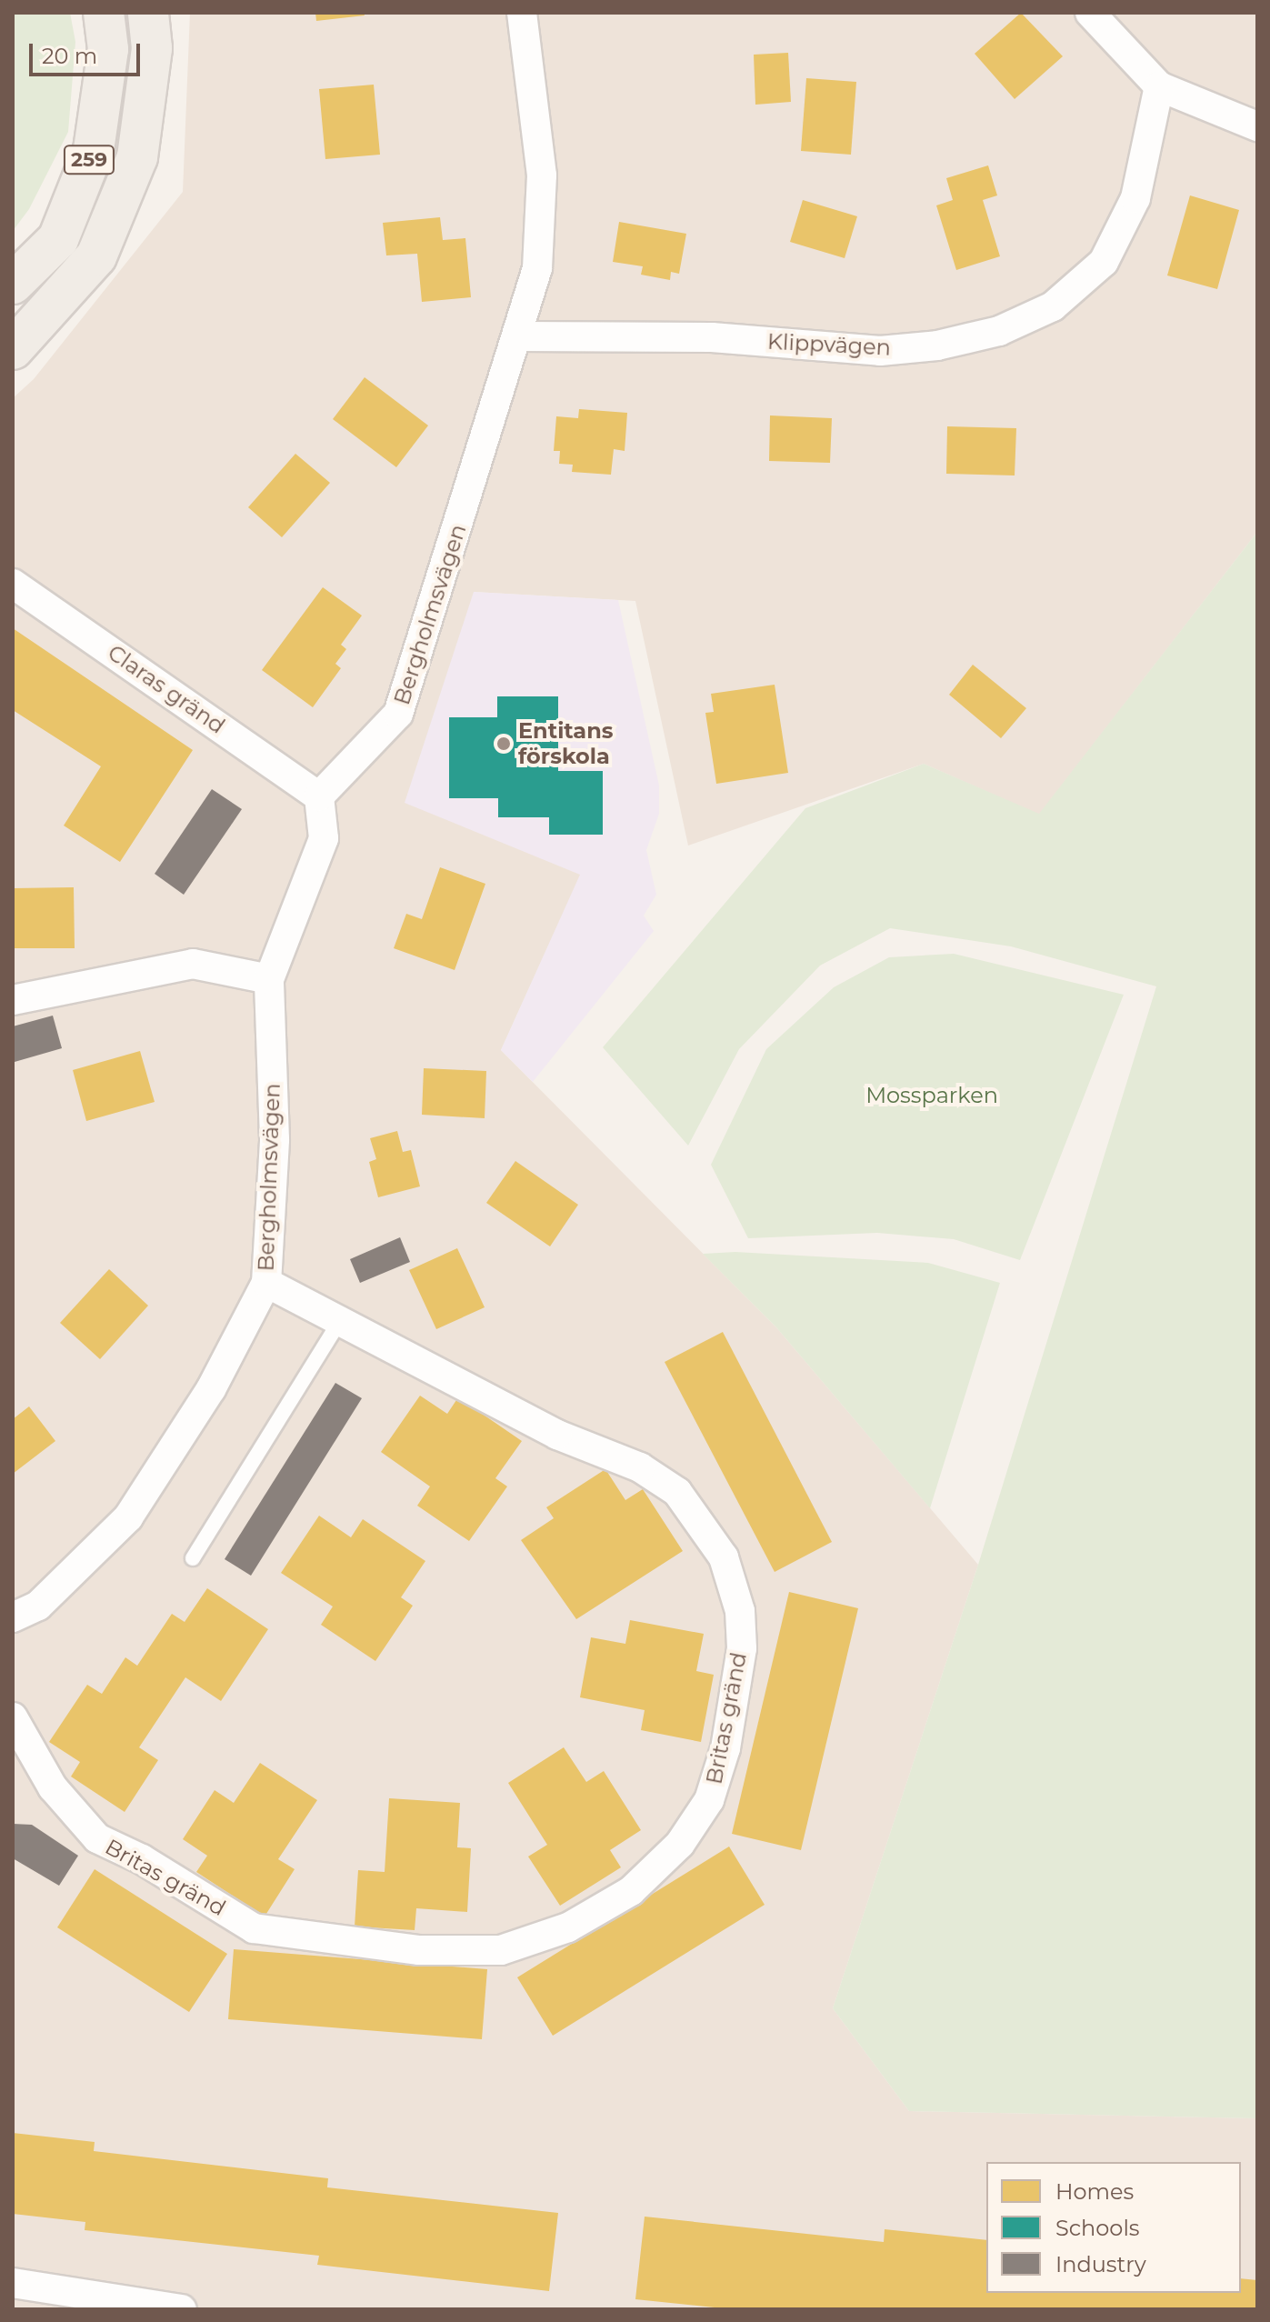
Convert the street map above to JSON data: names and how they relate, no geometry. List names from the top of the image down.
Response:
{
  "streets": {
    "main road": ["259"],
    "street": [
      "Klippvägen",
      "Bergholmsvägen",
      "Claras gränd",
      "Britas gränd"
    ]
  },
  "crossings": [
    ["Klippvägen", "Bergholmsvägen"],
    ["Bergholmsvägen", "Claras gränd"],
    ["Bergholmsvägen", "Britas gränd"]
  ],
  "parks": ["Mossparken"],
  "places": ["Entitans förskola"],
  "legend": ["Homes", "Schools", "Industry"],
  "scale_bar": "20 m"
}
